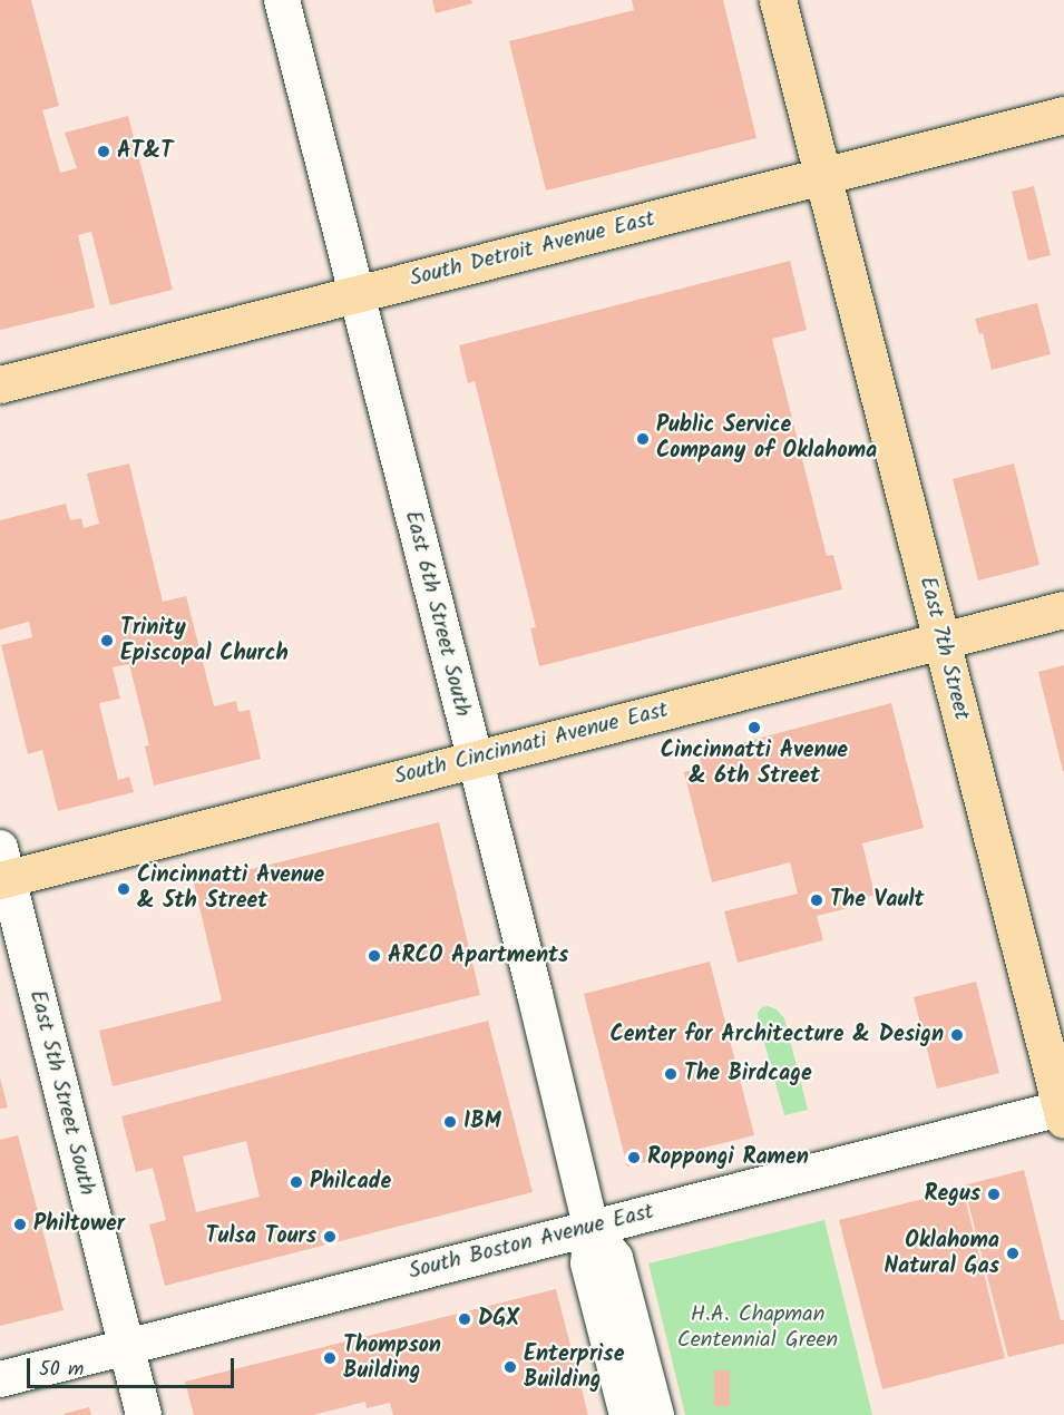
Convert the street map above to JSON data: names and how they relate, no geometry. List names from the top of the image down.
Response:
{
  "streets": {
    "main road": ["South Detroit Avenue East", "East 7th Street", "South Cincinnati Avenue East"],
    "street": ["East 6th Street South", "East 5th Street South", "South Boston Avenue East"]
  },
  "crossings": [
    ["South Detroit Avenue East", "East 6th Street South"],
    ["South Detroit Avenue East", "East 7th Street"],
    ["East 6th Street South", "South Cincinnati Avenue East"],
    ["East 6th Street South", "South Boston Avenue East"],
    ["East 7th Street", "South Cincinnati Avenue East"],
    ["East 7th Street", "South Boston Avenue East"],
    ["South Cincinnati Avenue East", "East 5th Street South"],
    ["East 5th Street South", "South Boston Avenue East"]
  ],
  "parks": ["H.A. Chapman Centennial Green"],
  "places": [
    "AT&T",
    "Public Service Company of Oklahoma",
    "Trinity Episcopal Church",
    "Cincinnatti Avenue & 6th Street",
    "Cincinnatti Avenue & 5th Street",
    "The Vault",
    "ARCO Apartments",
    "Center for Architecture & Design",
    "The Birdcage",
    "IBM",
    "Roppongi Ramen",
    "Philcade",
    "Regus",
    "Philtower",
    "Tulsa Tours",
    "Oklahoma Natural Gas",
    "DGX",
    "Thompson Building",
    "Enterprise Building"
  ],
  "scale_bar": "50 m"
}
